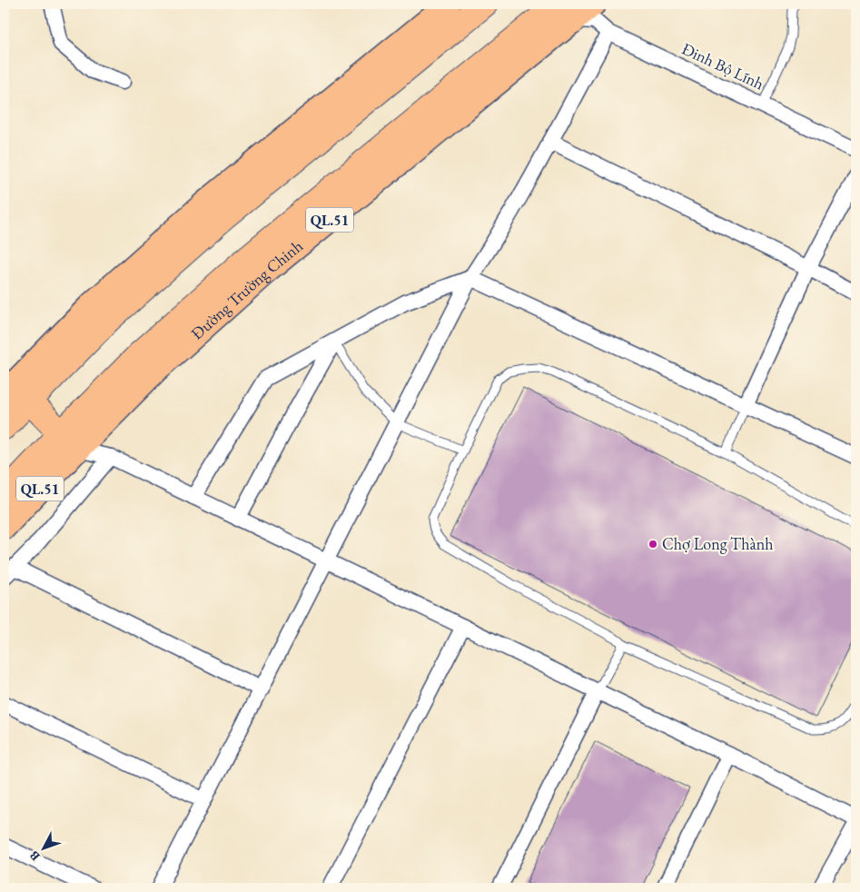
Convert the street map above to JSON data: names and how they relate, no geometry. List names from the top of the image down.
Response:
{
  "streets": {
    "highway": ["QL.51", "Đường Trường Chinh"],
    "street": ["Đinh Bộ Lĩnh"]
  },
  "crossings": [
    ["Đinh Bộ Lĩnh", "Đường Trường Chinh"]
  ],
  "places": ["Chợ Long Thành"],
  "north": "bottom left"
}
